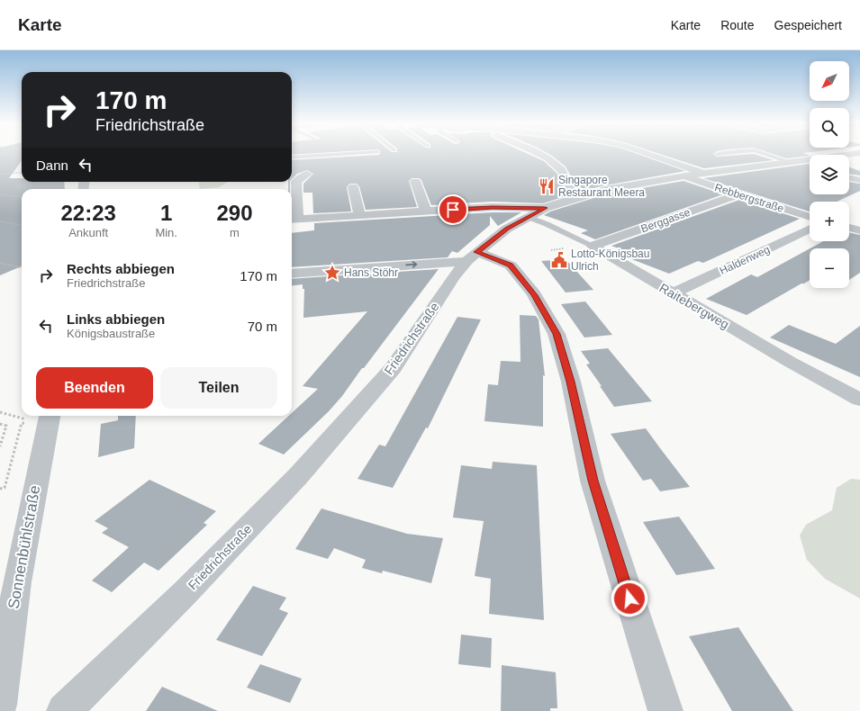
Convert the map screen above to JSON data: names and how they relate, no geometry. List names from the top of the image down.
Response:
{
  "streets": {
    "street": [
      "Rebbergstraße",
      "Berggasse",
      "Haldenweg",
      "Raitebergweg",
      "Friedrichstraße",
      "Sonnenbühlstraße"
    ]
  },
  "crossings": [
    ["Rebbergstraße", "Berggasse"],
    ["Rebbergstraße", "Friedrichstraße"],
    ["Berggasse", "Raitebergweg"],
    ["Haldenweg", "Raitebergweg"],
    ["Raitebergweg", "Friedrichstraße"]
  ],
  "places": {
    "restaurant": ["Singapore Restaurant Meera"],
    "public building": ["Lotto-Königsbau Ulrich"],
    "place": ["Hans Stöhr"]
  },
  "north": "bottom left",
  "page": {
    "header": "Karte",
    "nav": ["Karte", "Route", "Gespeichert"],
    "map_buttons": ["+", "−"],
    "turn": ["170 m", "Friedrichstraße"],
    "then": "Dann",
    "eta": [
      "22:23",
      "Ankunft",
      "1",
      "Min.",
      "290",
      "m"
    ],
    "list": [
      {
        "name": "Rechts abbiegen",
        "note": "Friedrichstraße",
        "value": "170 m"
      },
      {
        "name": "Links abbiegen",
        "note": "Königsbaustraße",
        "value": "70 m"
      }
    ],
    "buttons": ["Beenden", "Teilen"]
  }
}
